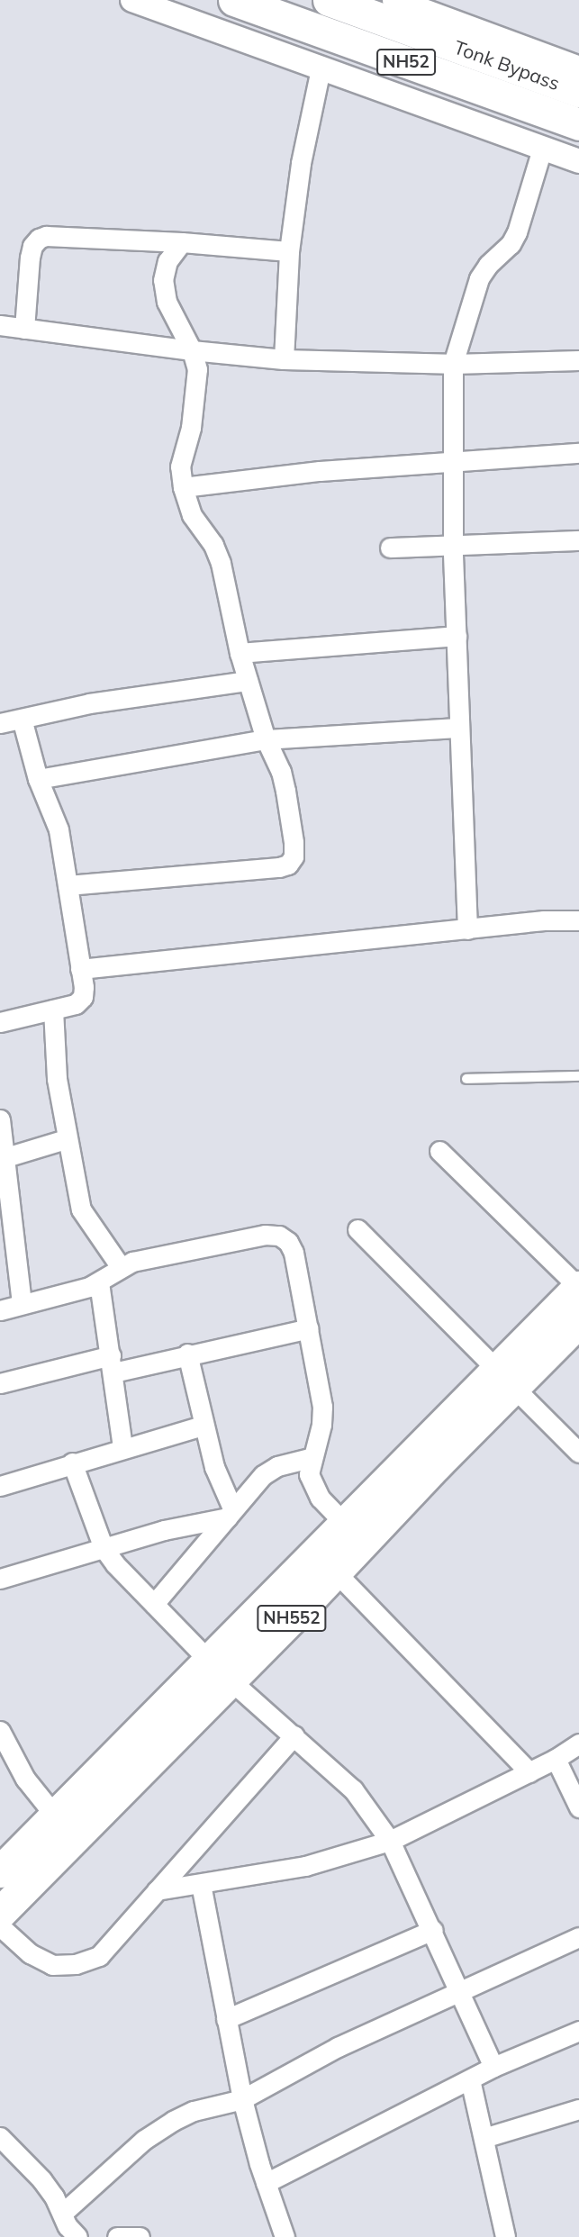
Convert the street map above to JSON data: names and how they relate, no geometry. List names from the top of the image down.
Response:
{
  "streets": {
    "highway": ["NH52", "Tonk Bypass", "NH552"]
  }
}
